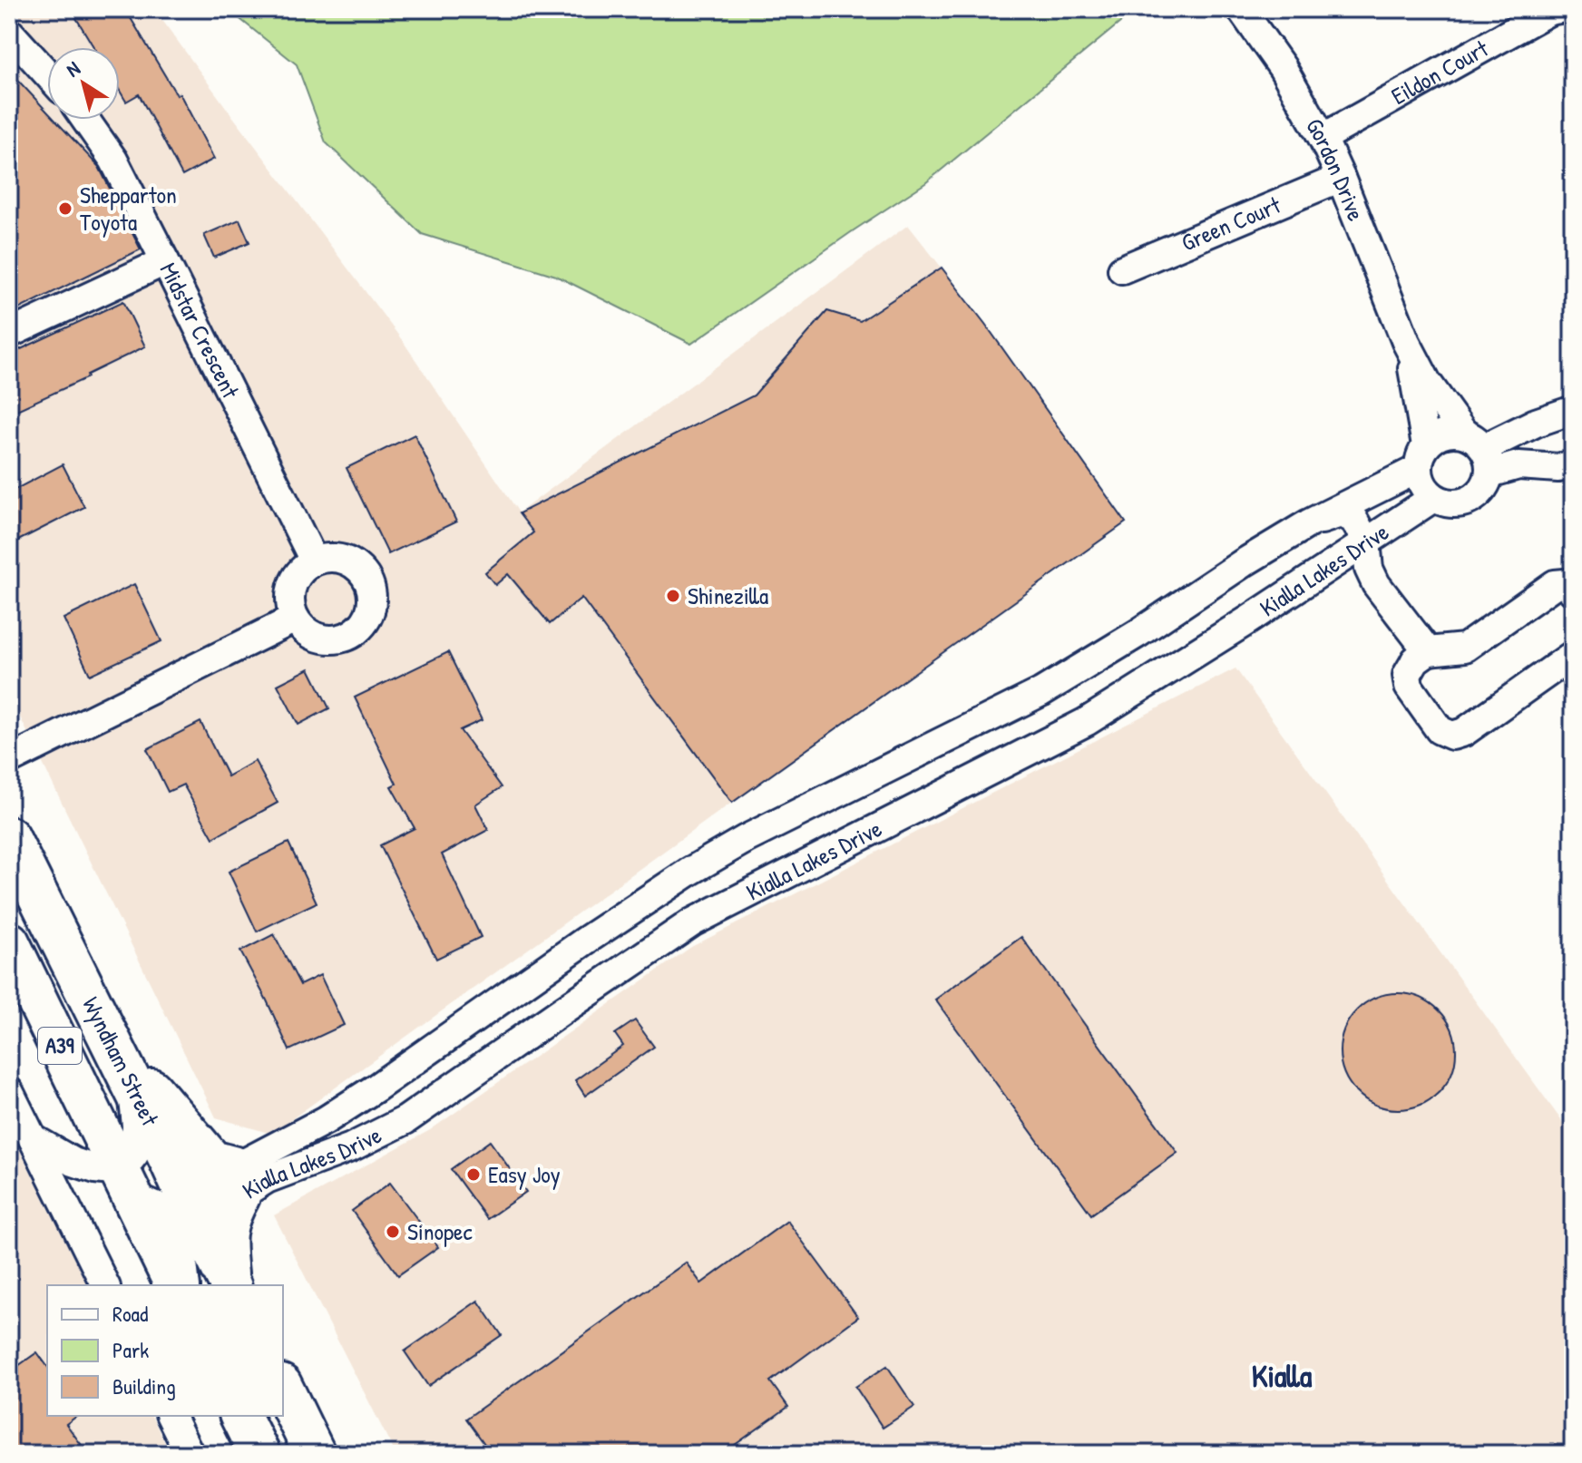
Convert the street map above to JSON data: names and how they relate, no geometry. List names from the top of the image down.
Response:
{
  "streets": {
    "highway": ["A39", "Wyndham Street"],
    "street": [
      "Eildon Court",
      "Gordon Drive",
      "Green Court",
      "Midstar Crescent",
      "Kialla Lakes Drive"
    ]
  },
  "crossings": [
    ["Eildon Court", "Gordon Drive"],
    ["Gordon Drive", "Green Court"],
    ["Gordon Drive", "Kialla Lakes Drive"],
    ["Kialla Lakes Drive", "Wyndham Street"]
  ],
  "districts": ["Kialla"],
  "places": [
    "Shepparton Toyota",
    "Shinezilla",
    "Easy Joy",
    "Sinopec"
  ],
  "legend": ["Road", "Park", "Building"],
  "north": "top left"
}
